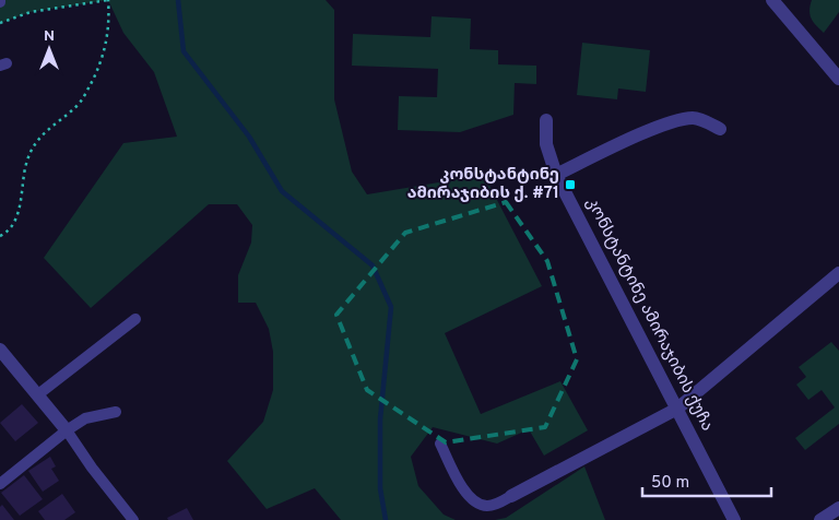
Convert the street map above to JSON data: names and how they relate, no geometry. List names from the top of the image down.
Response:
{
  "streets": {
    "street": ["კონსტანტინე ამირაჯიბის ქუჩა"]
  },
  "places": {
    "transit": ["კონსტანტინე ამირაჯიბის ქ. #71"]
  },
  "scale_bar": "50 m",
  "north": "top"
}
